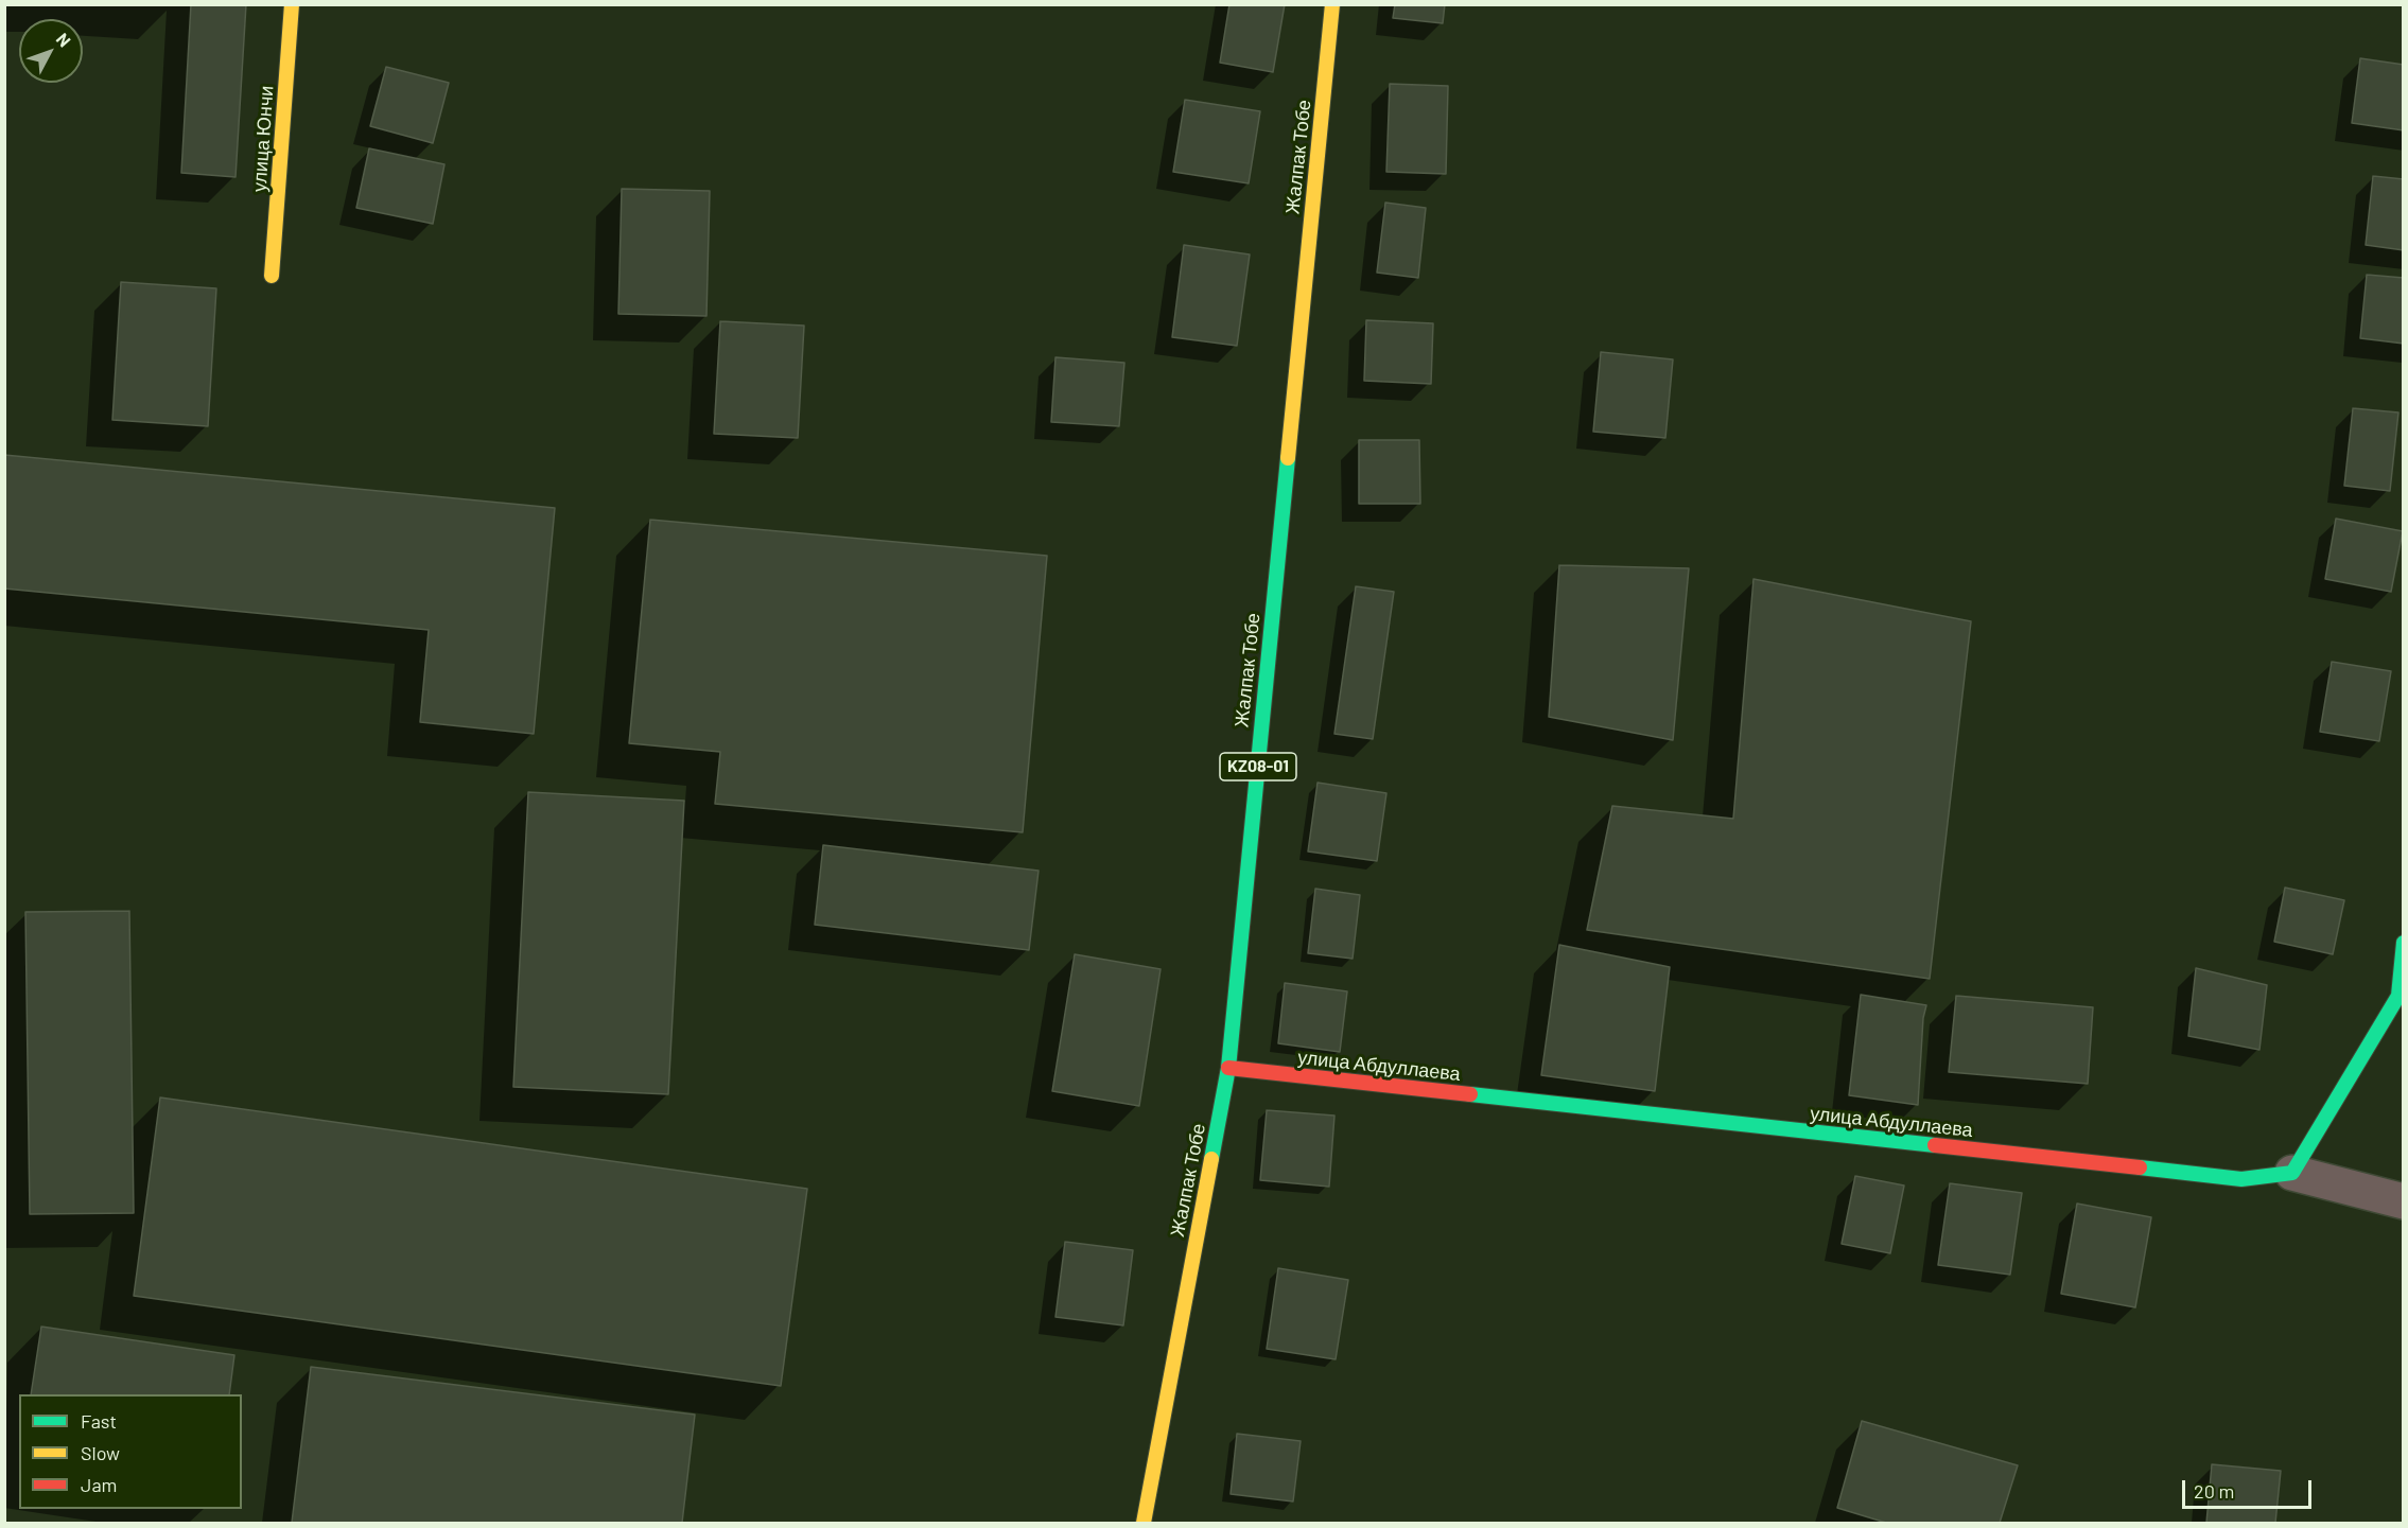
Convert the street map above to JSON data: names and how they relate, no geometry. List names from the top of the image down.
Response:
{
  "streets": {
    "street": [
      "улица Юнчи",
      "Жалпак Тобе",
      "KZ08-01",
      "улица Абдуллаева"
    ]
  },
  "crossings": [
    ["Жалпак Тобе", "улица Абдуллаева"]
  ],
  "legend": ["Fast", "Slow", "Jam"],
  "scale_bar": "20 m",
  "north": "top right"
}
